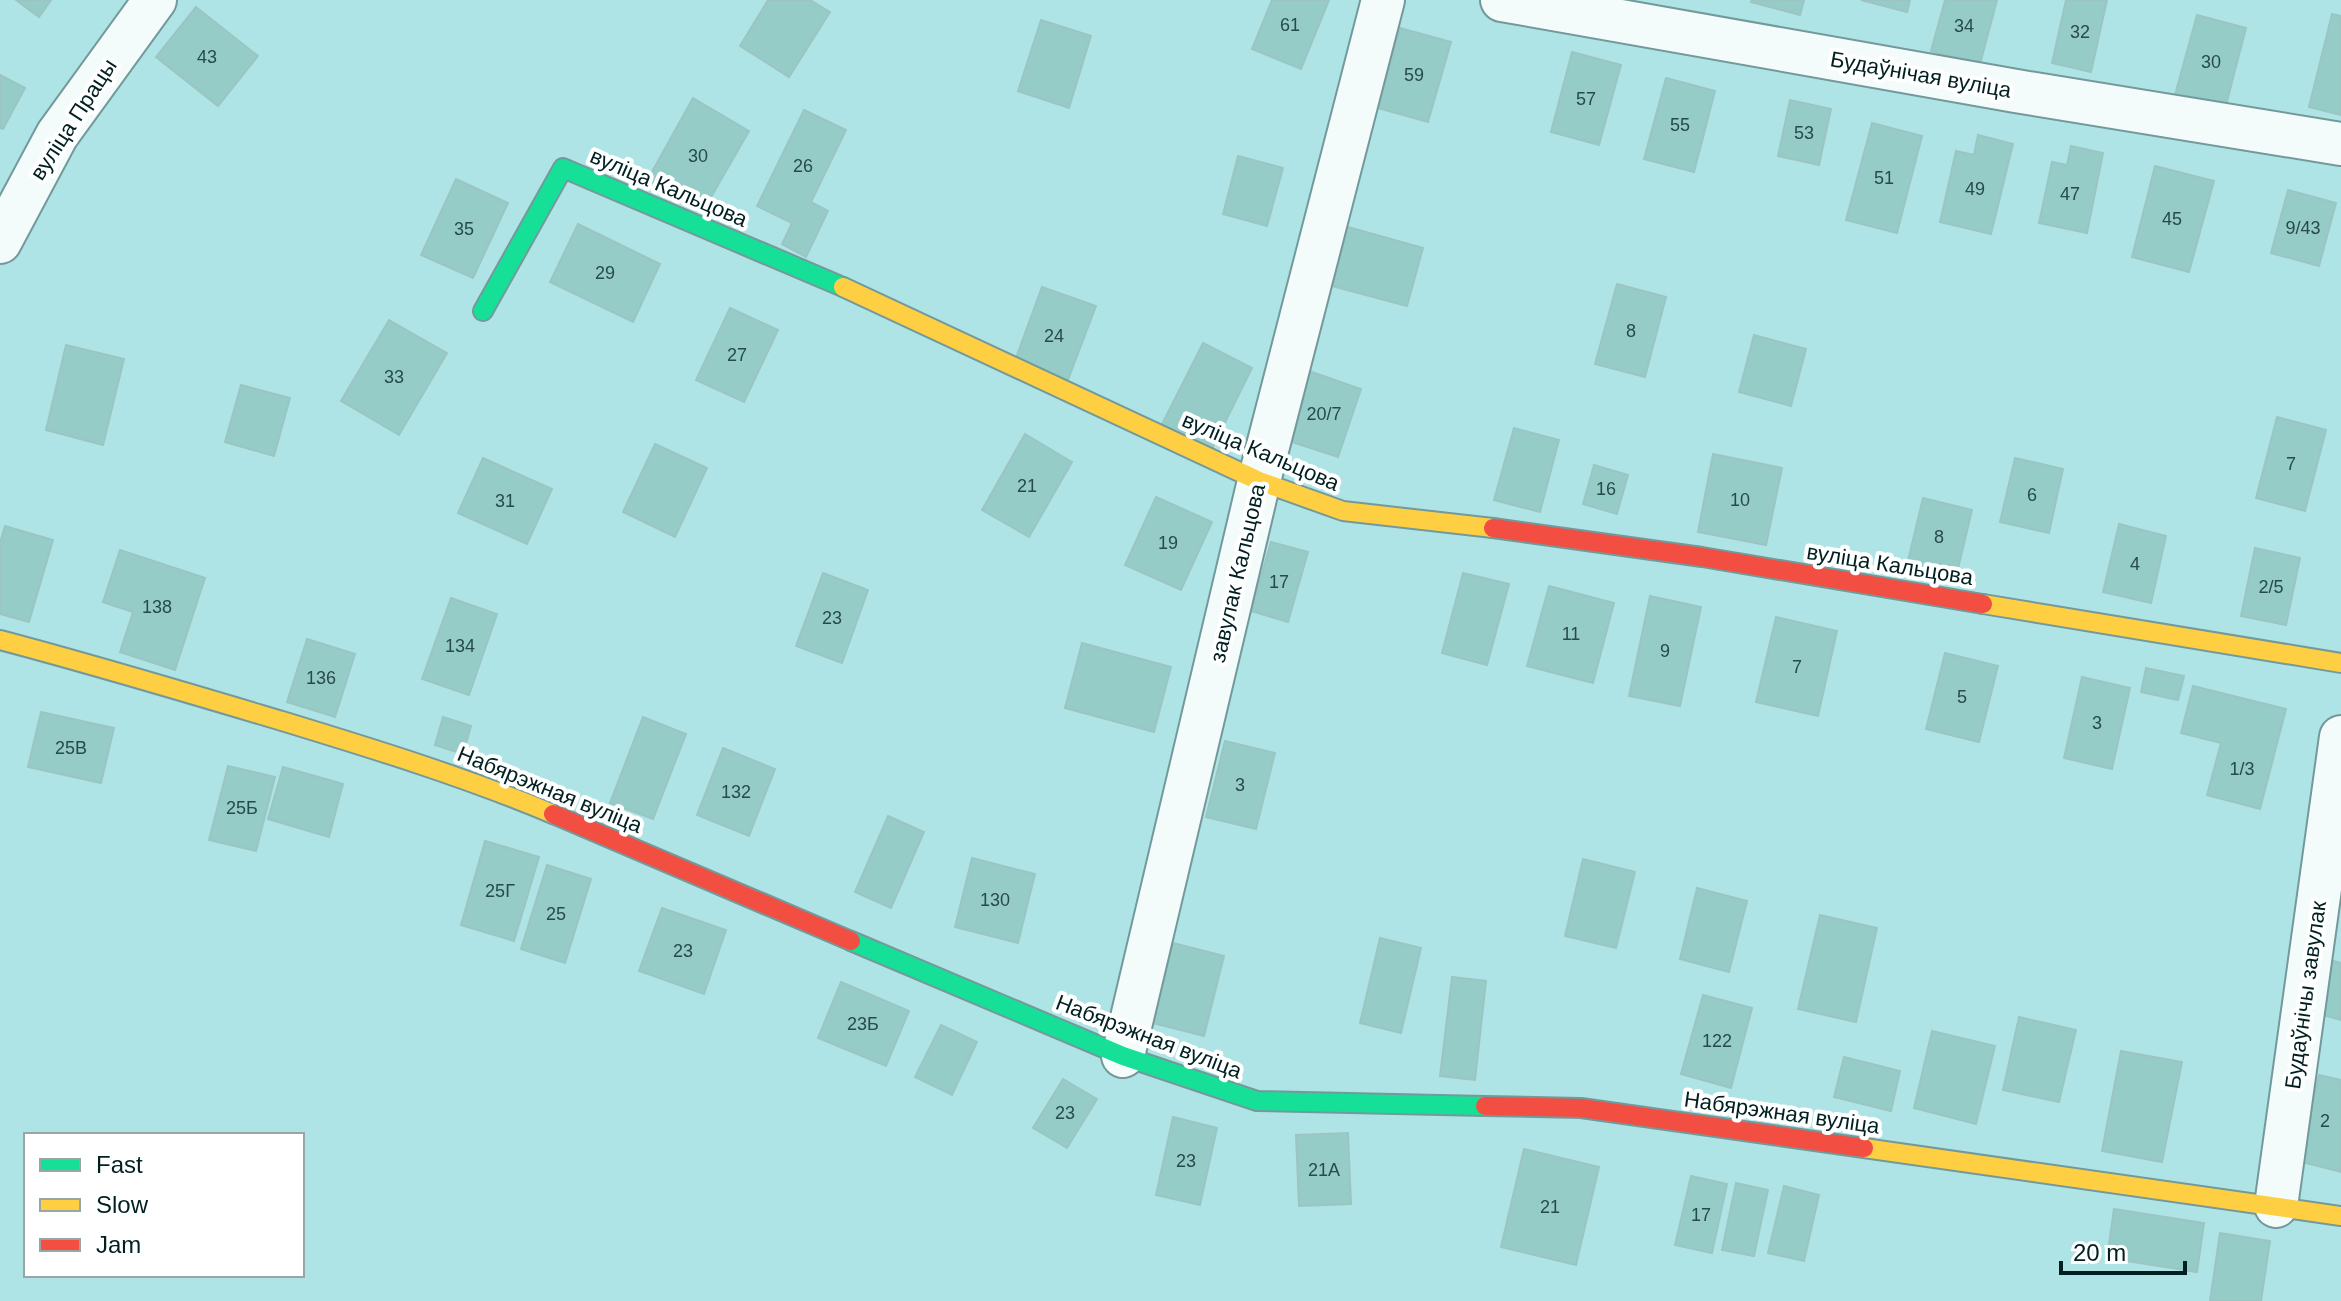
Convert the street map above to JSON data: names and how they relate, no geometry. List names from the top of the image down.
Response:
{
  "streets": {
    "street": [
      "Будаўнічая вуліца",
      "вуліца Працы",
      "вуліца Кальцова",
      "завулак Кальцова",
      "Набярэжная вуліца",
      "Будаўнічы завулак"
    ]
  },
  "crossings": [
    ["вуліца Кальцова", "завулак Кальцова"],
    ["завулак Кальцова", "Набярэжная вуліца"],
    ["Набярэжная вуліца", "Будаўнічы завулак"]
  ],
  "house_numbers": [
    "61",
    "34",
    "32",
    "43",
    "30",
    "59",
    "57",
    "55",
    "53",
    "30",
    "26",
    "51",
    "49",
    "47",
    "45",
    "9/43",
    "35",
    "29",
    "8",
    "24",
    "27",
    "33",
    "20/7",
    "7",
    "21",
    "16",
    "6",
    "10",
    "31",
    "8",
    "19",
    "4",
    "17",
    "2/5",
    "138",
    "23",
    "11",
    "134",
    "9",
    "7",
    "136",
    "5",
    "3",
    "25В",
    "1/3",
    "3",
    "132",
    "25Б",
    "25Г",
    "130",
    "25",
    "23",
    "23Б",
    "122",
    "23",
    "2",
    "23",
    "21А",
    "21",
    "17"
  ],
  "legend": ["Fast", "Slow", "Jam"],
  "scale_bar": "20 m"
}
